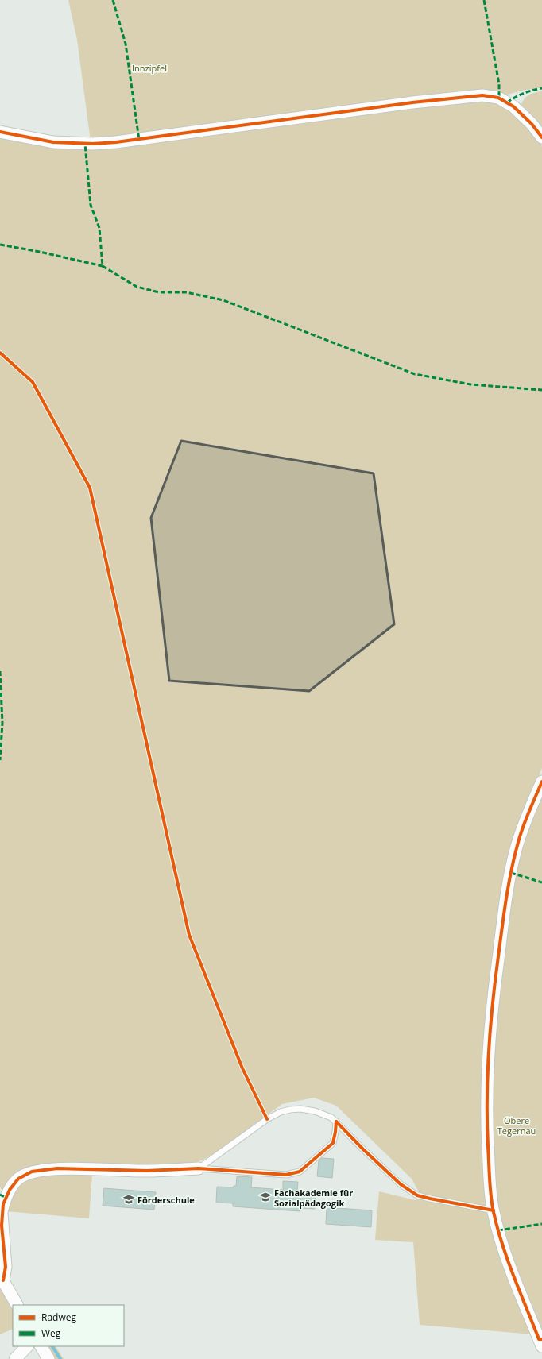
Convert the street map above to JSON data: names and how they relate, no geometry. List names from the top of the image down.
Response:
{
  "parks": ["Innzipfel", "Obere Tegernau"],
  "places": {
    "school or university": ["Fachakademie für Sozialpädagogik", "Förderschule"]
  },
  "legend": ["Radweg", "Weg"]
}
